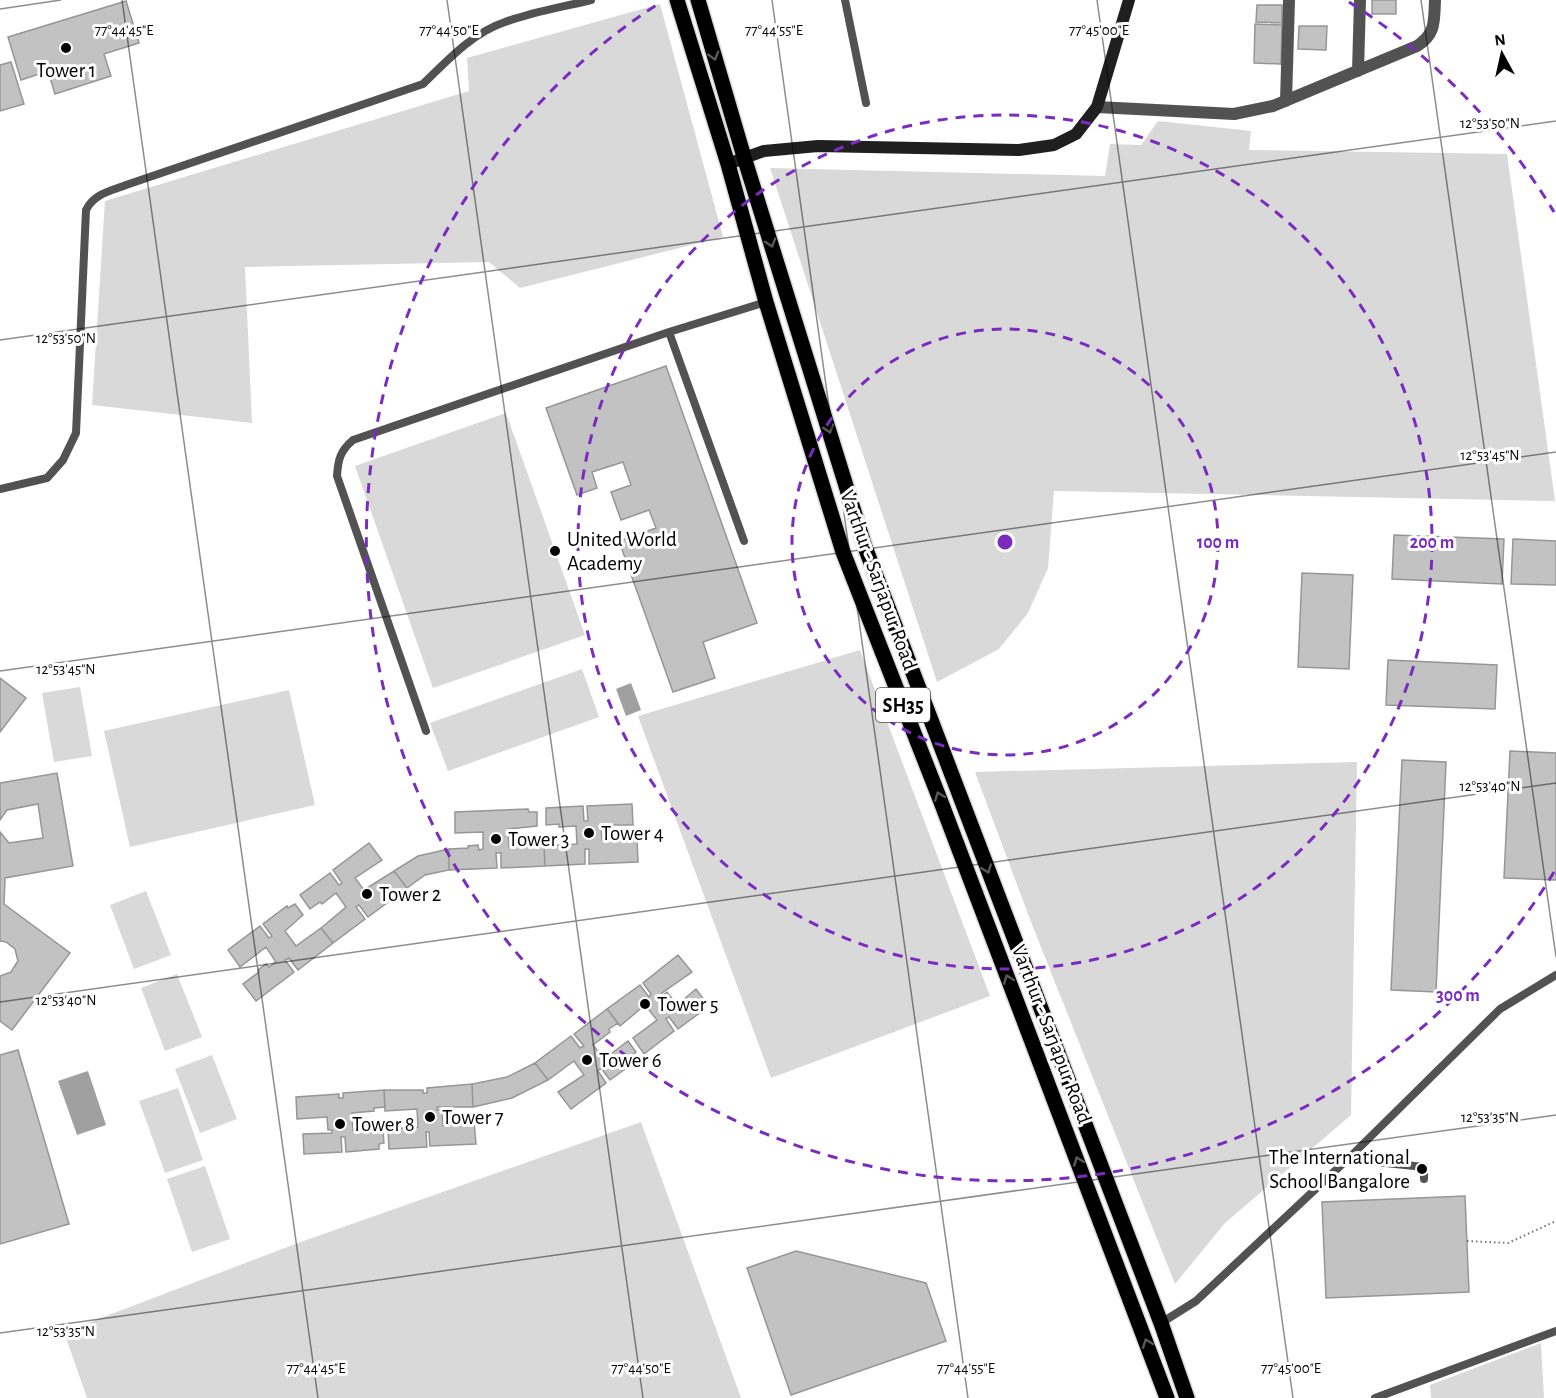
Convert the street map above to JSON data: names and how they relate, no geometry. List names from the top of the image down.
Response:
{
  "streets": {
    "main road": ["Varthur - Sarjapur Road", "SH35"]
  },
  "places": [
    "Tower 1",
    "United World Academy",
    "Tower 4",
    "Tower 3",
    "Tower 2",
    "Tower 5",
    "Tower 6",
    "Tower 7",
    "Tower 8",
    "The International School Bangalore"
  ],
  "north": "top",
  "coordinates": [
    "77°44'45\"E",
    "77°44'50\"E",
    "77°44'55\"E",
    "77°45'00\"E",
    "12°53'50\"N",
    "12°53'45\"N",
    "12°53'40\"N",
    "12°53'35\"N"
  ],
  "rings": ["100 m", "200 m", "300 m"]
}
